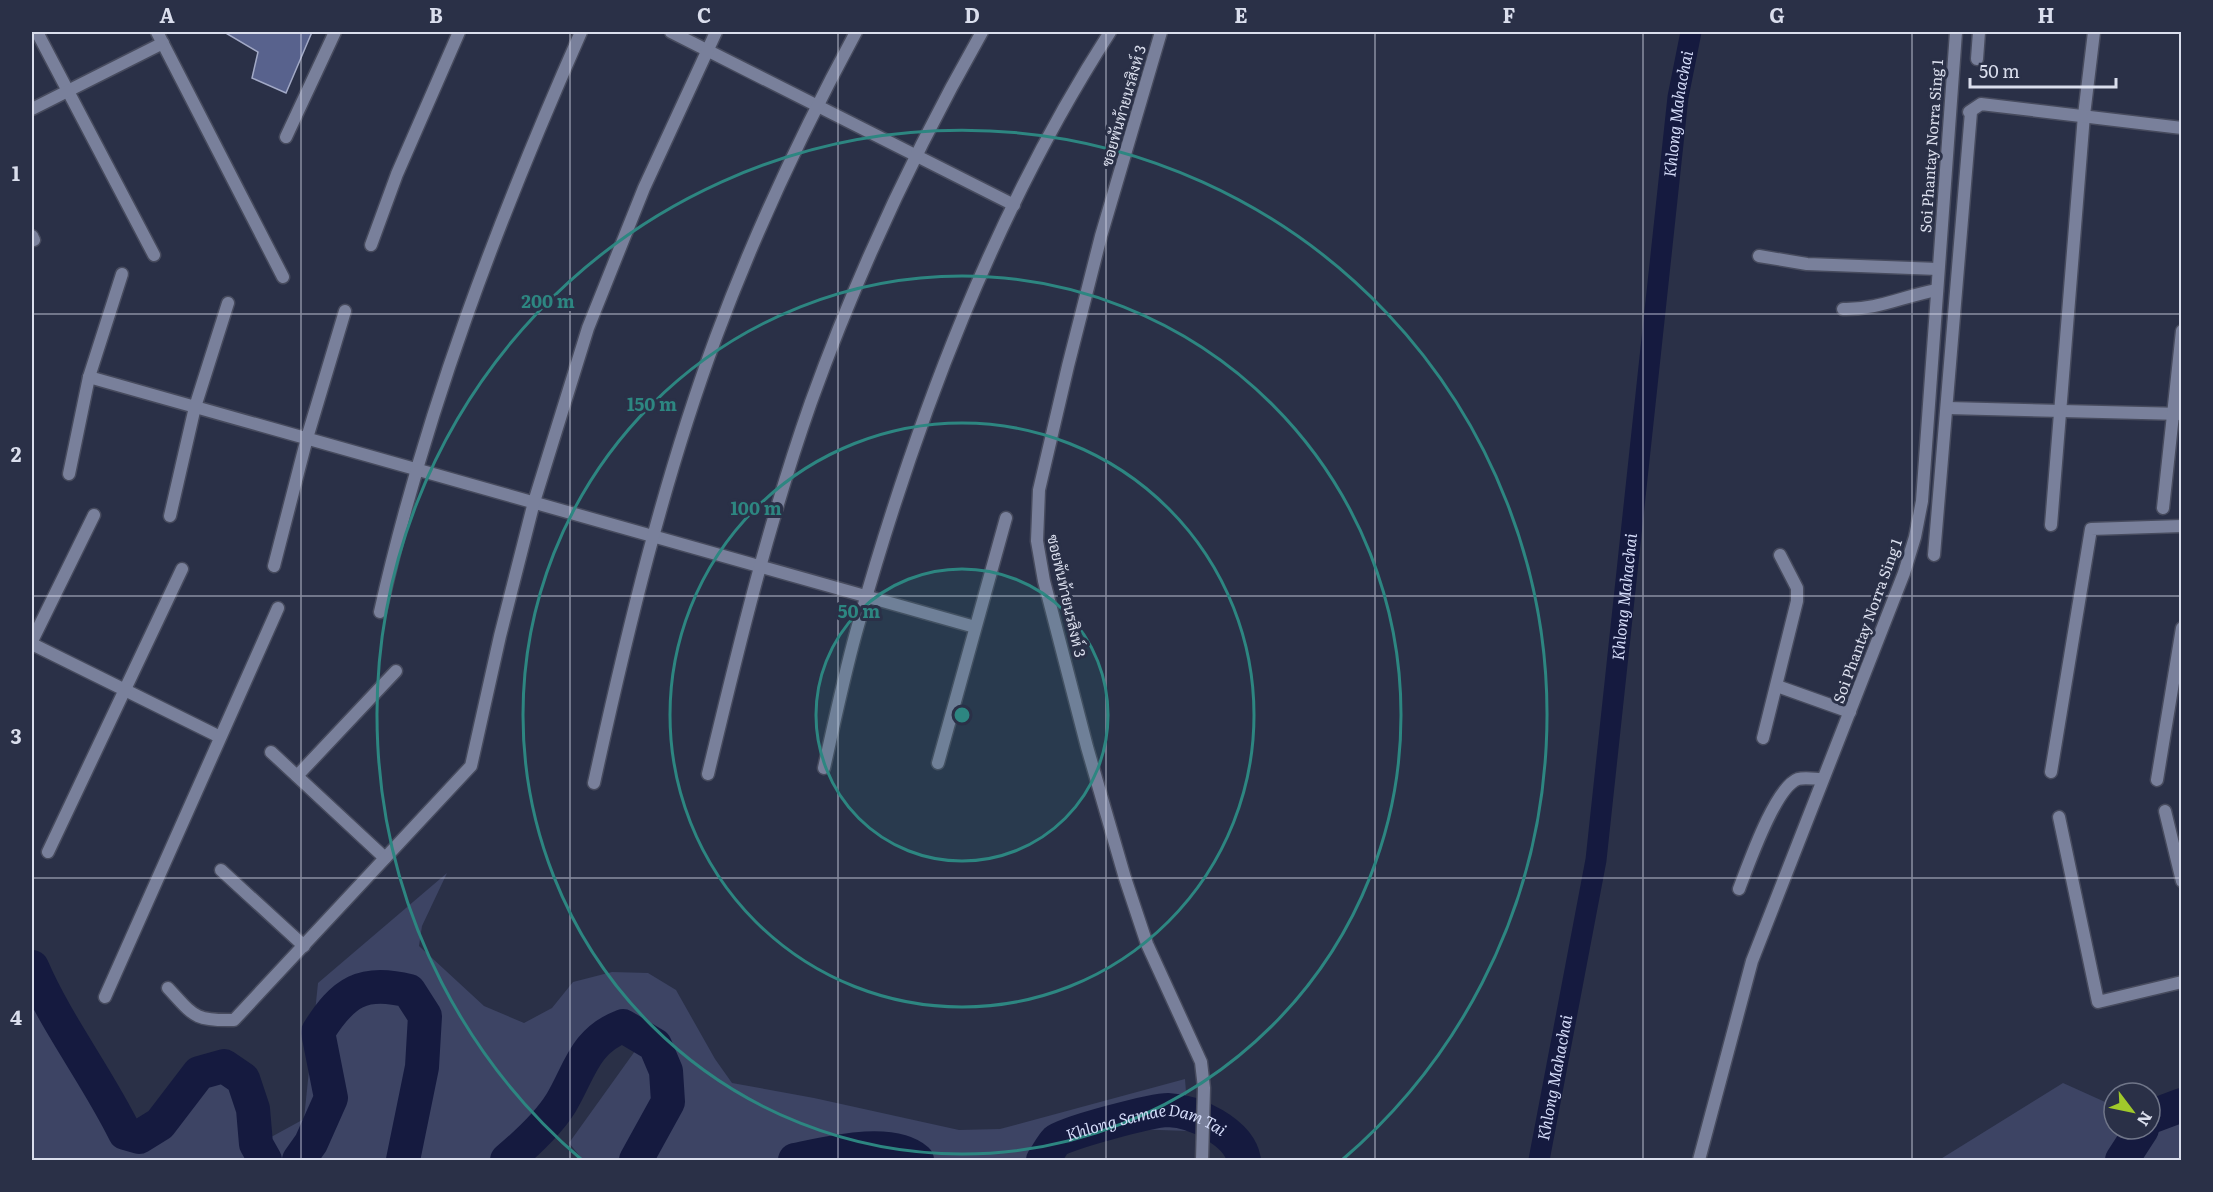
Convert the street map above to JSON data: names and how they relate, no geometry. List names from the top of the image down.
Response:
{
  "streets": {
    "street": ["ซอยพันท้ายนรสิงห์ 3", "Soi Phantay Norra Sing 1"]
  },
  "water": ["Khlong Mahachai", "Khlong Samae Dam Tai"],
  "scale_bar": "50 m",
  "north": "bottom right",
  "grid": {
    "columns": [
      "A",
      "B",
      "C",
      "D",
      "E",
      "F",
      "G",
      "H"
    ],
    "rows": [
      "1",
      "2",
      "3",
      "4"
    ]
  },
  "rings": [
    "200 m",
    "150 m",
    "100 m",
    "50 m"
  ]
}
